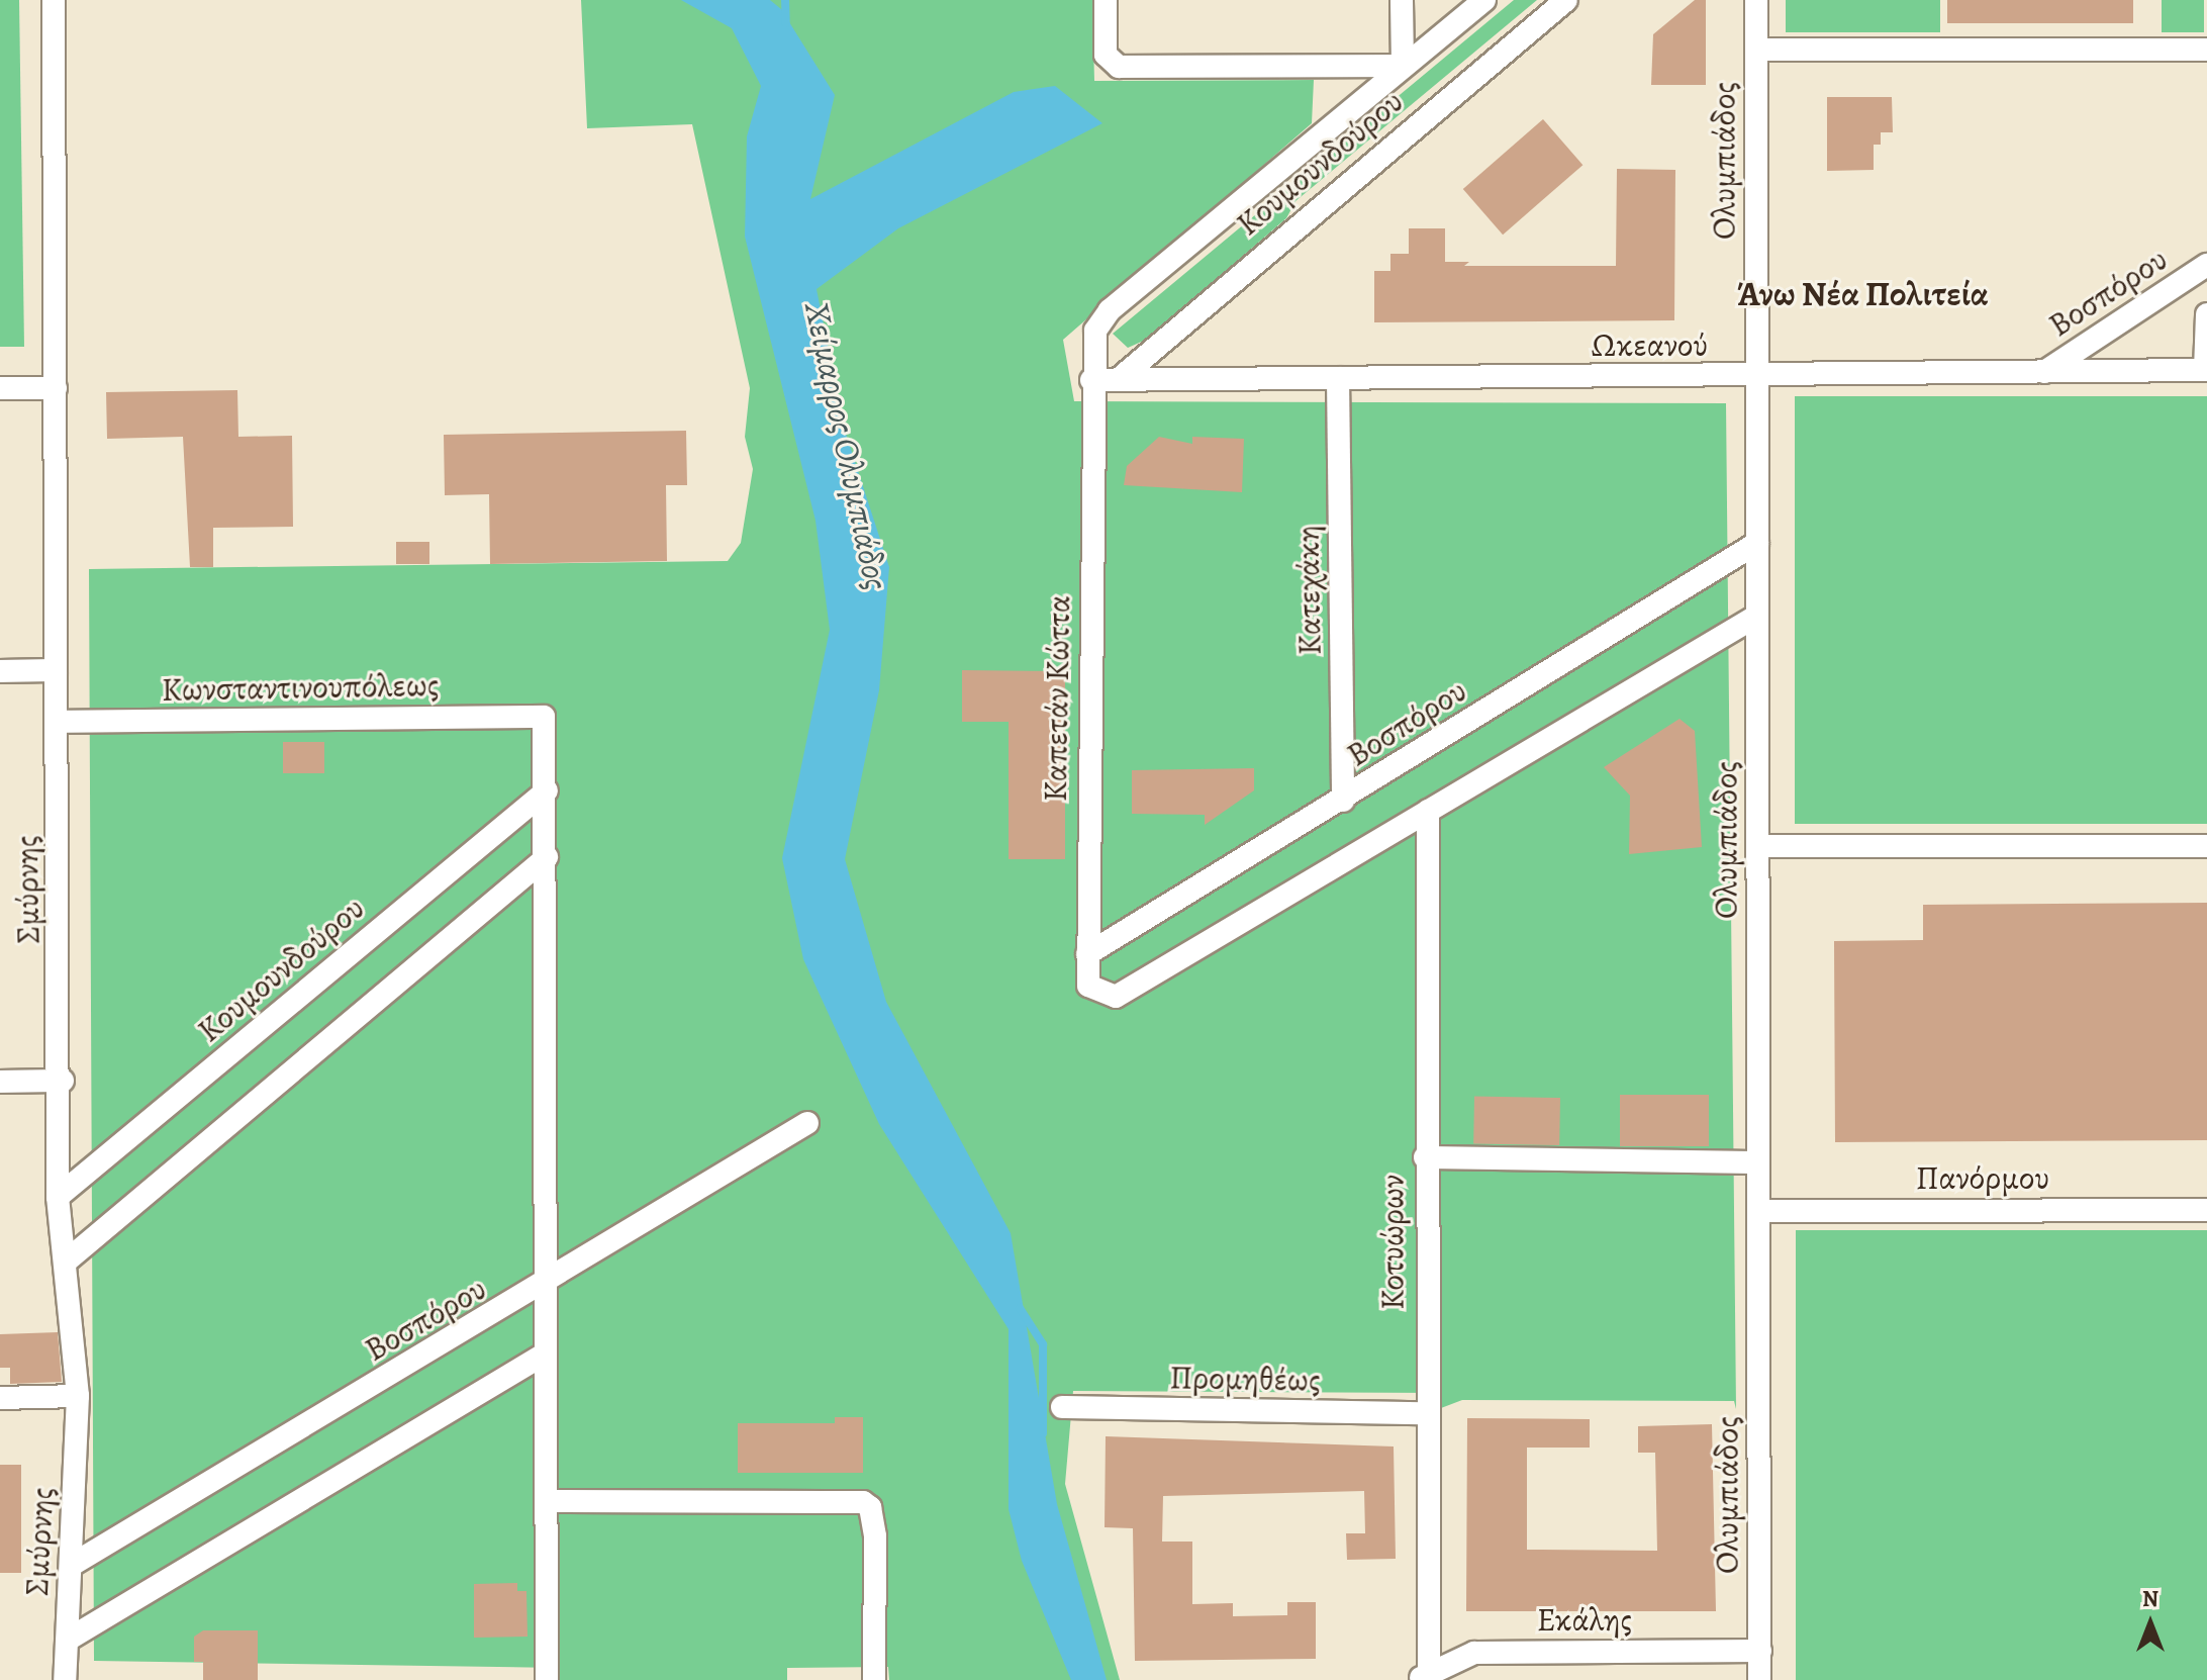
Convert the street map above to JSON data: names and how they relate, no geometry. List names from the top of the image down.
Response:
{
  "streets": {
    "street": [
      "Ολυμπιάδος",
      "Κουμουνδούρου",
      "Βοσπόρου",
      "Ωκεανού",
      "Κατεχάκη",
      "Κωνσταντινουπόλεως",
      "Καπετάν Κώττα",
      "Σμύρνης",
      "Πανόρμου",
      "Κοτυώρων",
      "Προμηθέως",
      "Εκάλης"
    ]
  },
  "crossings": [
    ["Ολυμπιάδος", "Βοσπόρου"],
    ["Ολυμπιάδος", "Ωκεανού"],
    ["Ολυμπιάδος", "Πανόρμου"],
    ["Ολυμπιάδος", "Εκάλης"],
    ["Κουμουνδούρου", "Ωκεανού"],
    ["Κουμουνδούρου", "Κωνσταντινουπόλεως"],
    ["Κουμουνδούρου", "Καπετάν Κώττα"],
    ["Κουμουνδούρου", "Σμύρνης"],
    ["Βοσπόρου", "Ωκεανού"],
    ["Βοσπόρου", "Κατεχάκη"],
    ["Βοσπόρου", "Καπετάν Κώττα"],
    ["Βοσπόρου", "Σμύρνης"],
    ["Ωκεανού", "Κατεχάκη"],
    ["Ωκεανού", "Καπετάν Κώττα"],
    ["Κωνσταντινουπόλεως", "Σμύρνης"],
    ["Καπετάν Κώττα", "Κοτυώρων"],
    ["Κοτυώρων", "Προμηθέως"],
    ["Κοτυώρων", "Εκάλης"]
  ],
  "districts": ["Άνω Νέα Πολιτεία"],
  "water": ["Χείμαρρος Ολυμπιάδος"],
  "north": "top"
}
